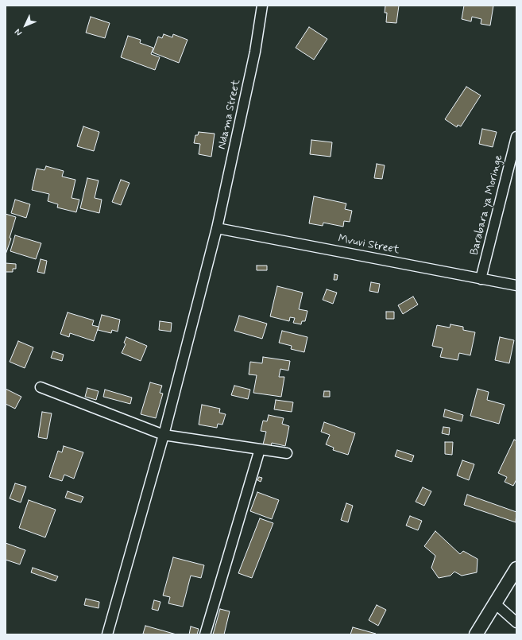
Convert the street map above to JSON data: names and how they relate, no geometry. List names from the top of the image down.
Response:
{
  "streets": {
    "street": ["Ndama Street", "Barabara ya Moringe", "Mvuvi Street"]
  },
  "crossings": [
    ["Ndama Street", "Mvuvi Street"],
    ["Barabara ya Moringe", "Mvuvi Street"]
  ],
  "north": "bottom left"
}
